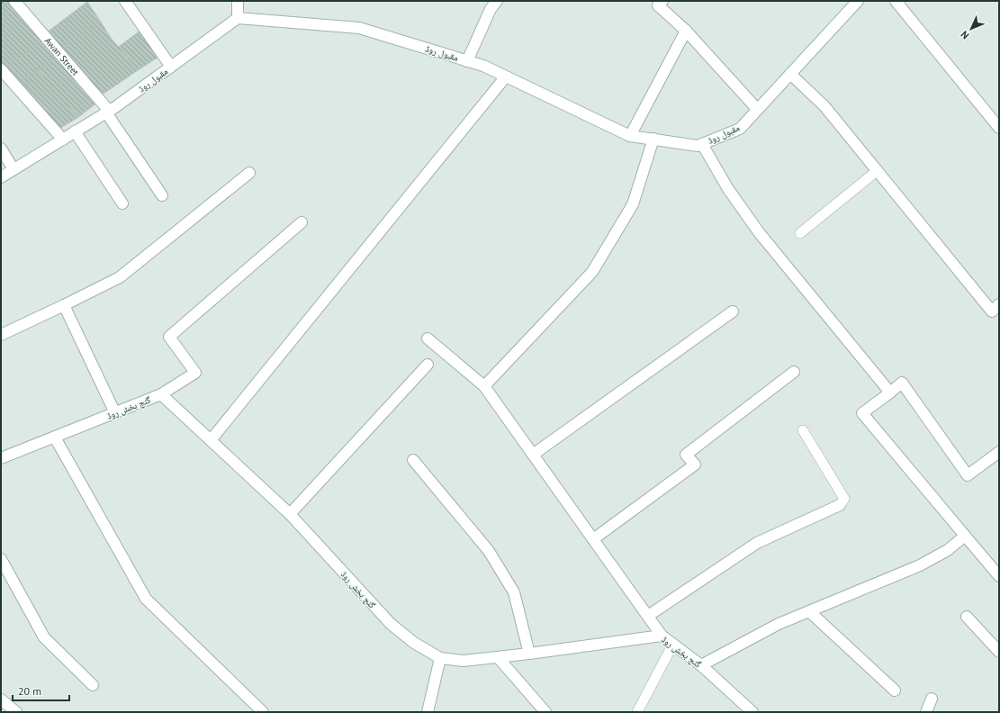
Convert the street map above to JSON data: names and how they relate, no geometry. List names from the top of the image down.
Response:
{
  "streets": {
    "street": ["مقبول روڈ", "Awan Street", "گنج بخش روڈ"]
  },
  "crossings": [
    ["مقبول روڈ", "Awan Street"]
  ],
  "scale_bar": "20 m",
  "north": "bottom left"
}
